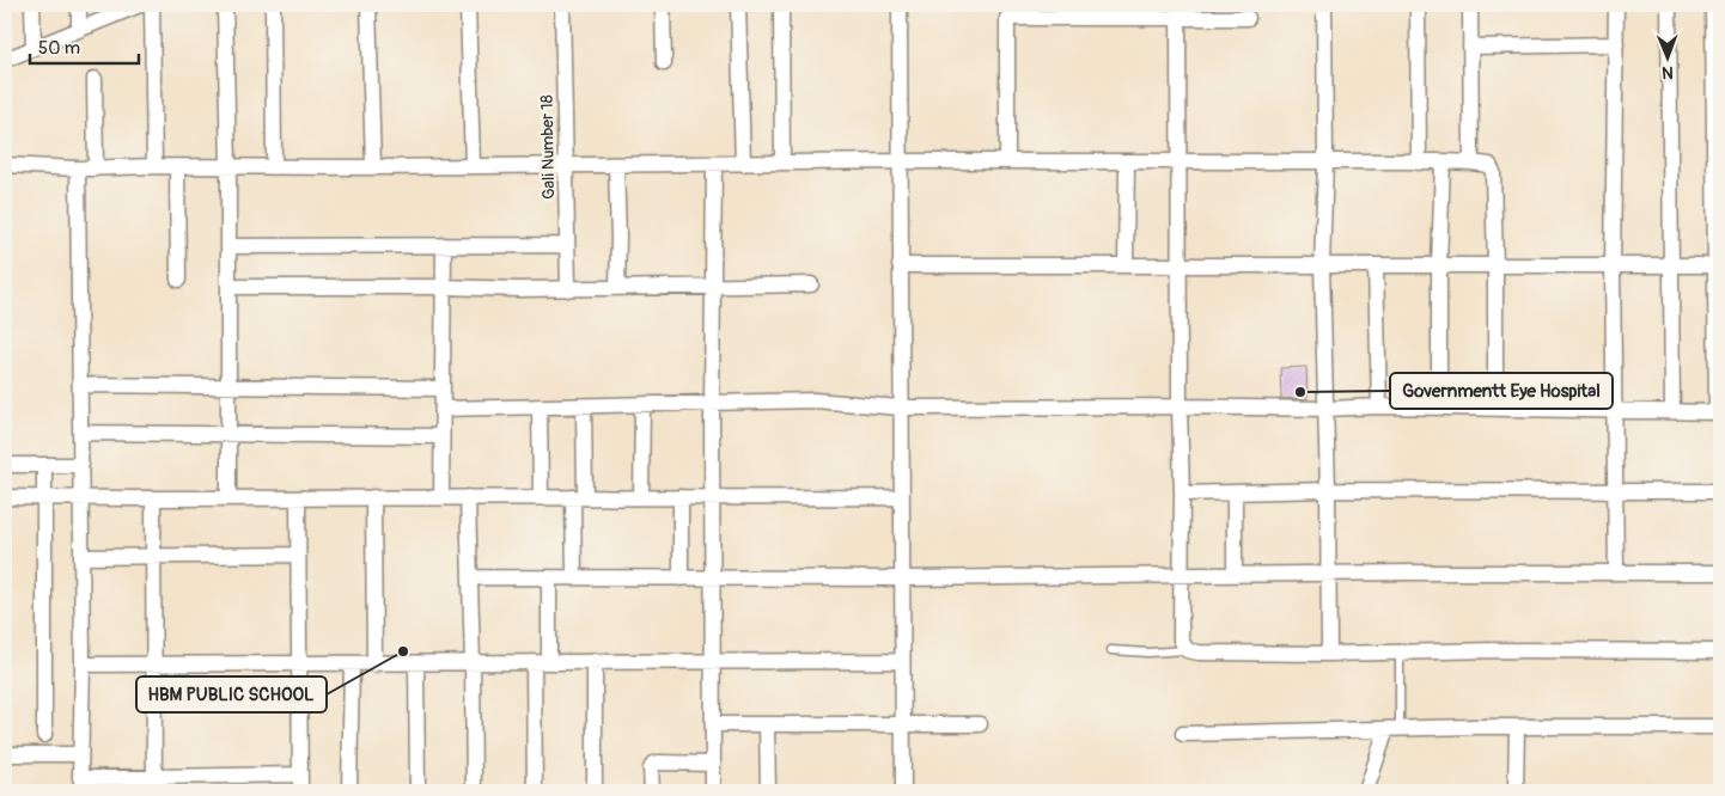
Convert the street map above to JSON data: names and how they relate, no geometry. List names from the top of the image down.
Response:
{
  "streets": {
    "street": ["Gali Number 18"]
  },
  "places": ["Governmentt Eye Hospital", "HBM PUBLIC SCHOOL"],
  "scale_bar": "50 m",
  "north": "bottom"
}
